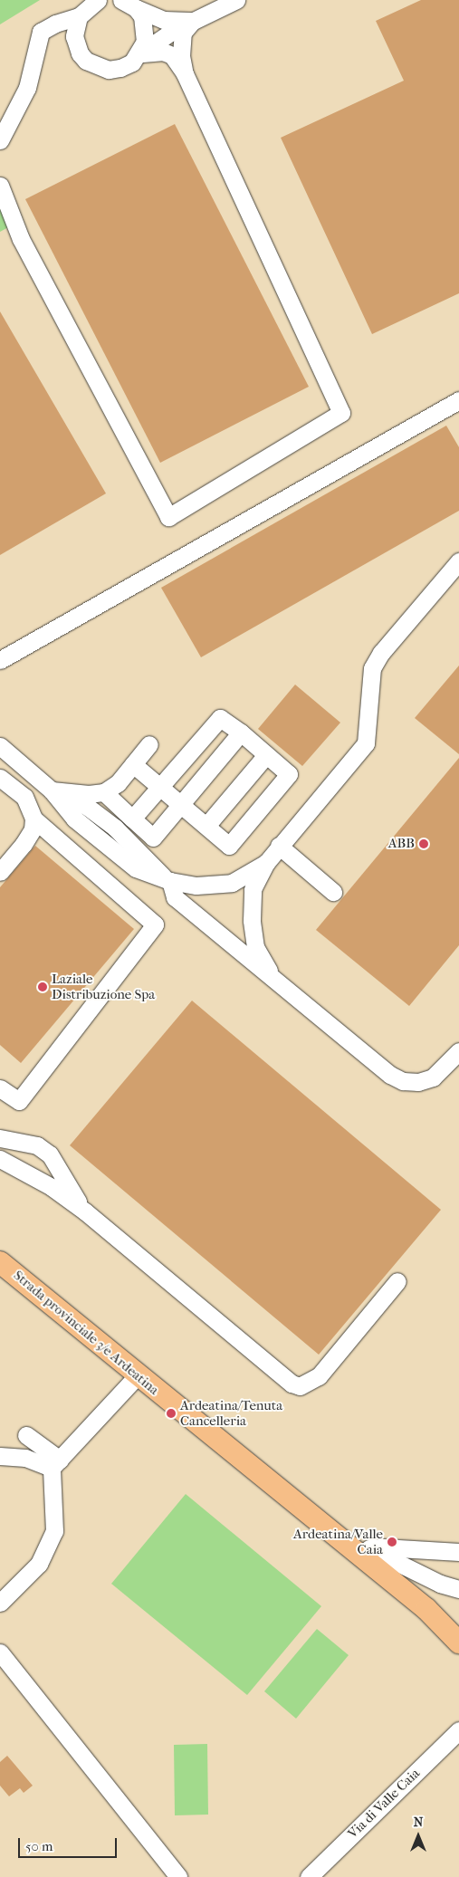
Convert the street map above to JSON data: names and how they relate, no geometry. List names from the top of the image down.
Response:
{
  "streets": {
    "main road": ["Strada provinciale 3/e Ardeatina"],
    "street": ["Via di Valle Caia"]
  },
  "places": [
    "ABB",
    "Laziale Distribuzione Spa",
    "Ardeatina/Tenuta Cancelleria",
    "Ardeatina/Valle Caia"
  ],
  "scale_bar": "50 m",
  "north": "top"
}
